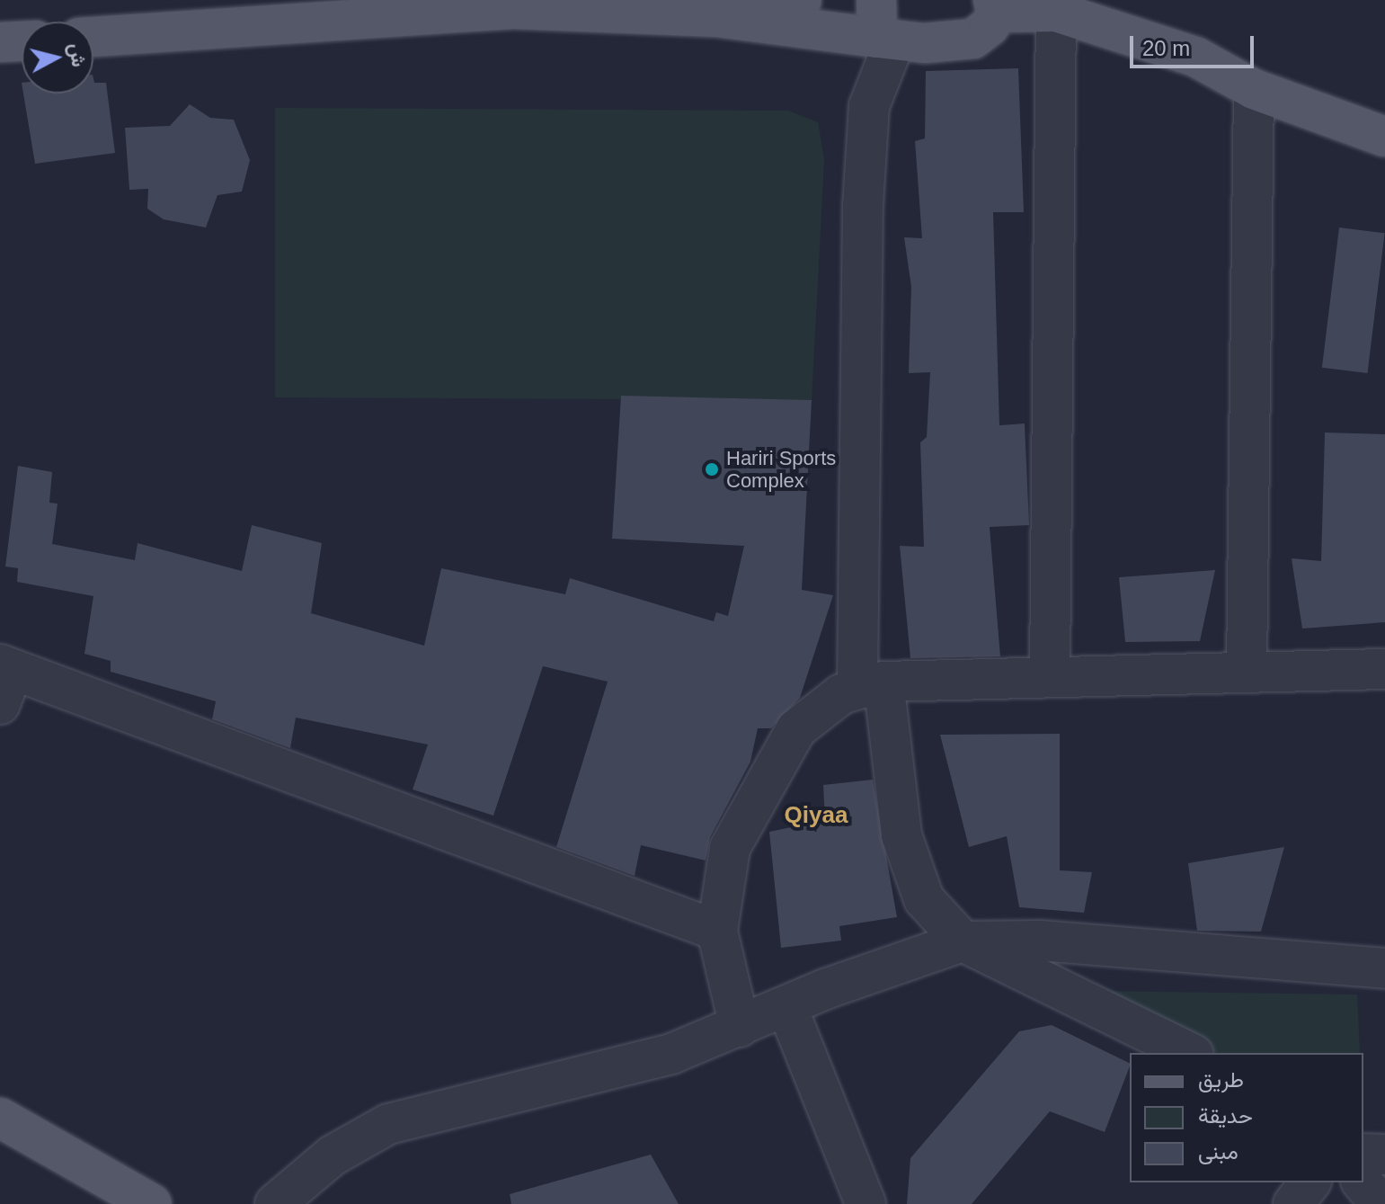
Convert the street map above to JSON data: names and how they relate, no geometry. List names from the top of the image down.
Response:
{
  "districts": ["Qiyaa"],
  "places": ["Hariri Sports Complex"],
  "legend": ["طريق", "حديقة", "مبنى"],
  "scale_bar": "20 m",
  "north": "right"
}
